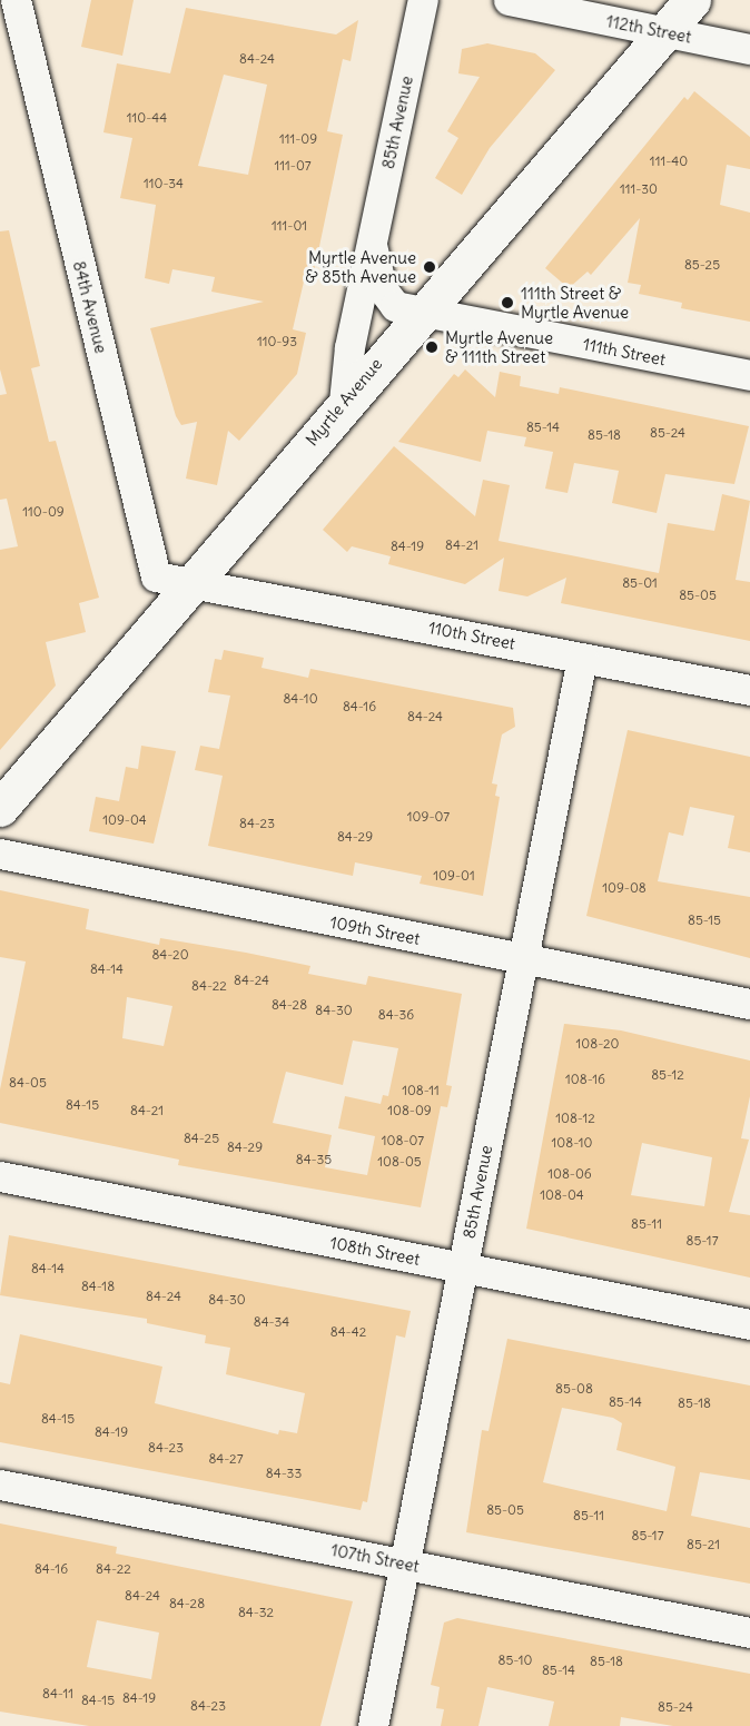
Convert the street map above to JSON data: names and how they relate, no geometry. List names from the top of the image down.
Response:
{
  "streets": {
    "main road": ["Myrtle Avenue"],
    "street": [
      "112th Street",
      "85th Avenue",
      "84th Avenue",
      "111th Street",
      "110th Street",
      "109th Street",
      "108th Street",
      "107th Street"
    ]
  },
  "crossings": [
    ["112th Street", "Myrtle Avenue"],
    ["85th Avenue", "111th Street"],
    ["85th Avenue", "Myrtle Avenue"],
    ["85th Avenue", "110th Street"],
    ["85th Avenue", "109th Street"],
    ["85th Avenue", "108th Street"],
    ["85th Avenue", "107th Street"],
    ["84th Avenue", "Myrtle Avenue"],
    ["84th Avenue", "110th Street"],
    ["111th Street", "Myrtle Avenue"],
    ["Myrtle Avenue", "110th Street"]
  ],
  "places": ["Myrtle Avenue & 85th Avenue", "111th Street & Myrtle Avenue", "Myrtle Avenue & 111th Street"],
  "house_numbers": [
    "84-24",
    "110-44",
    "111-09",
    "111-40",
    "111-07",
    "110-34",
    "111-30",
    "111-01",
    "85-25",
    "110-93",
    "85-14",
    "85-24",
    "85-18",
    "110-09",
    "84-21",
    "84-19",
    "85-01",
    "85-05",
    "84-10",
    "84-16",
    "84-24",
    "109-07",
    "109-04",
    "84-23",
    "84-29",
    "109-01",
    "109-08",
    "85-15",
    "84-20",
    "84-14",
    "84-24",
    "84-22",
    "84-28",
    "84-30",
    "84-36",
    "108-20",
    "85-12",
    "108-16",
    "84-05",
    "108-11",
    "84-15",
    "84-21",
    "108-09",
    "108-12",
    "84-25",
    "108-07",
    "108-10",
    "84-29",
    "84-35",
    "108-05",
    "108-06",
    "108-04",
    "85-11",
    "85-17",
    "84-14",
    "84-18",
    "84-24",
    "84-30",
    "84-34",
    "84-42",
    "85-08",
    "85-14",
    "85-18",
    "84-15",
    "84-19",
    "84-23",
    "84-27",
    "84-33",
    "85-05",
    "85-11",
    "85-17",
    "85-21",
    "84-16",
    "84-22",
    "84-24",
    "84-28",
    "84-32",
    "85-10",
    "85-18",
    "85-14",
    "84-11",
    "84-19",
    "84-15",
    "84-23",
    "85-24"
  ]
}
